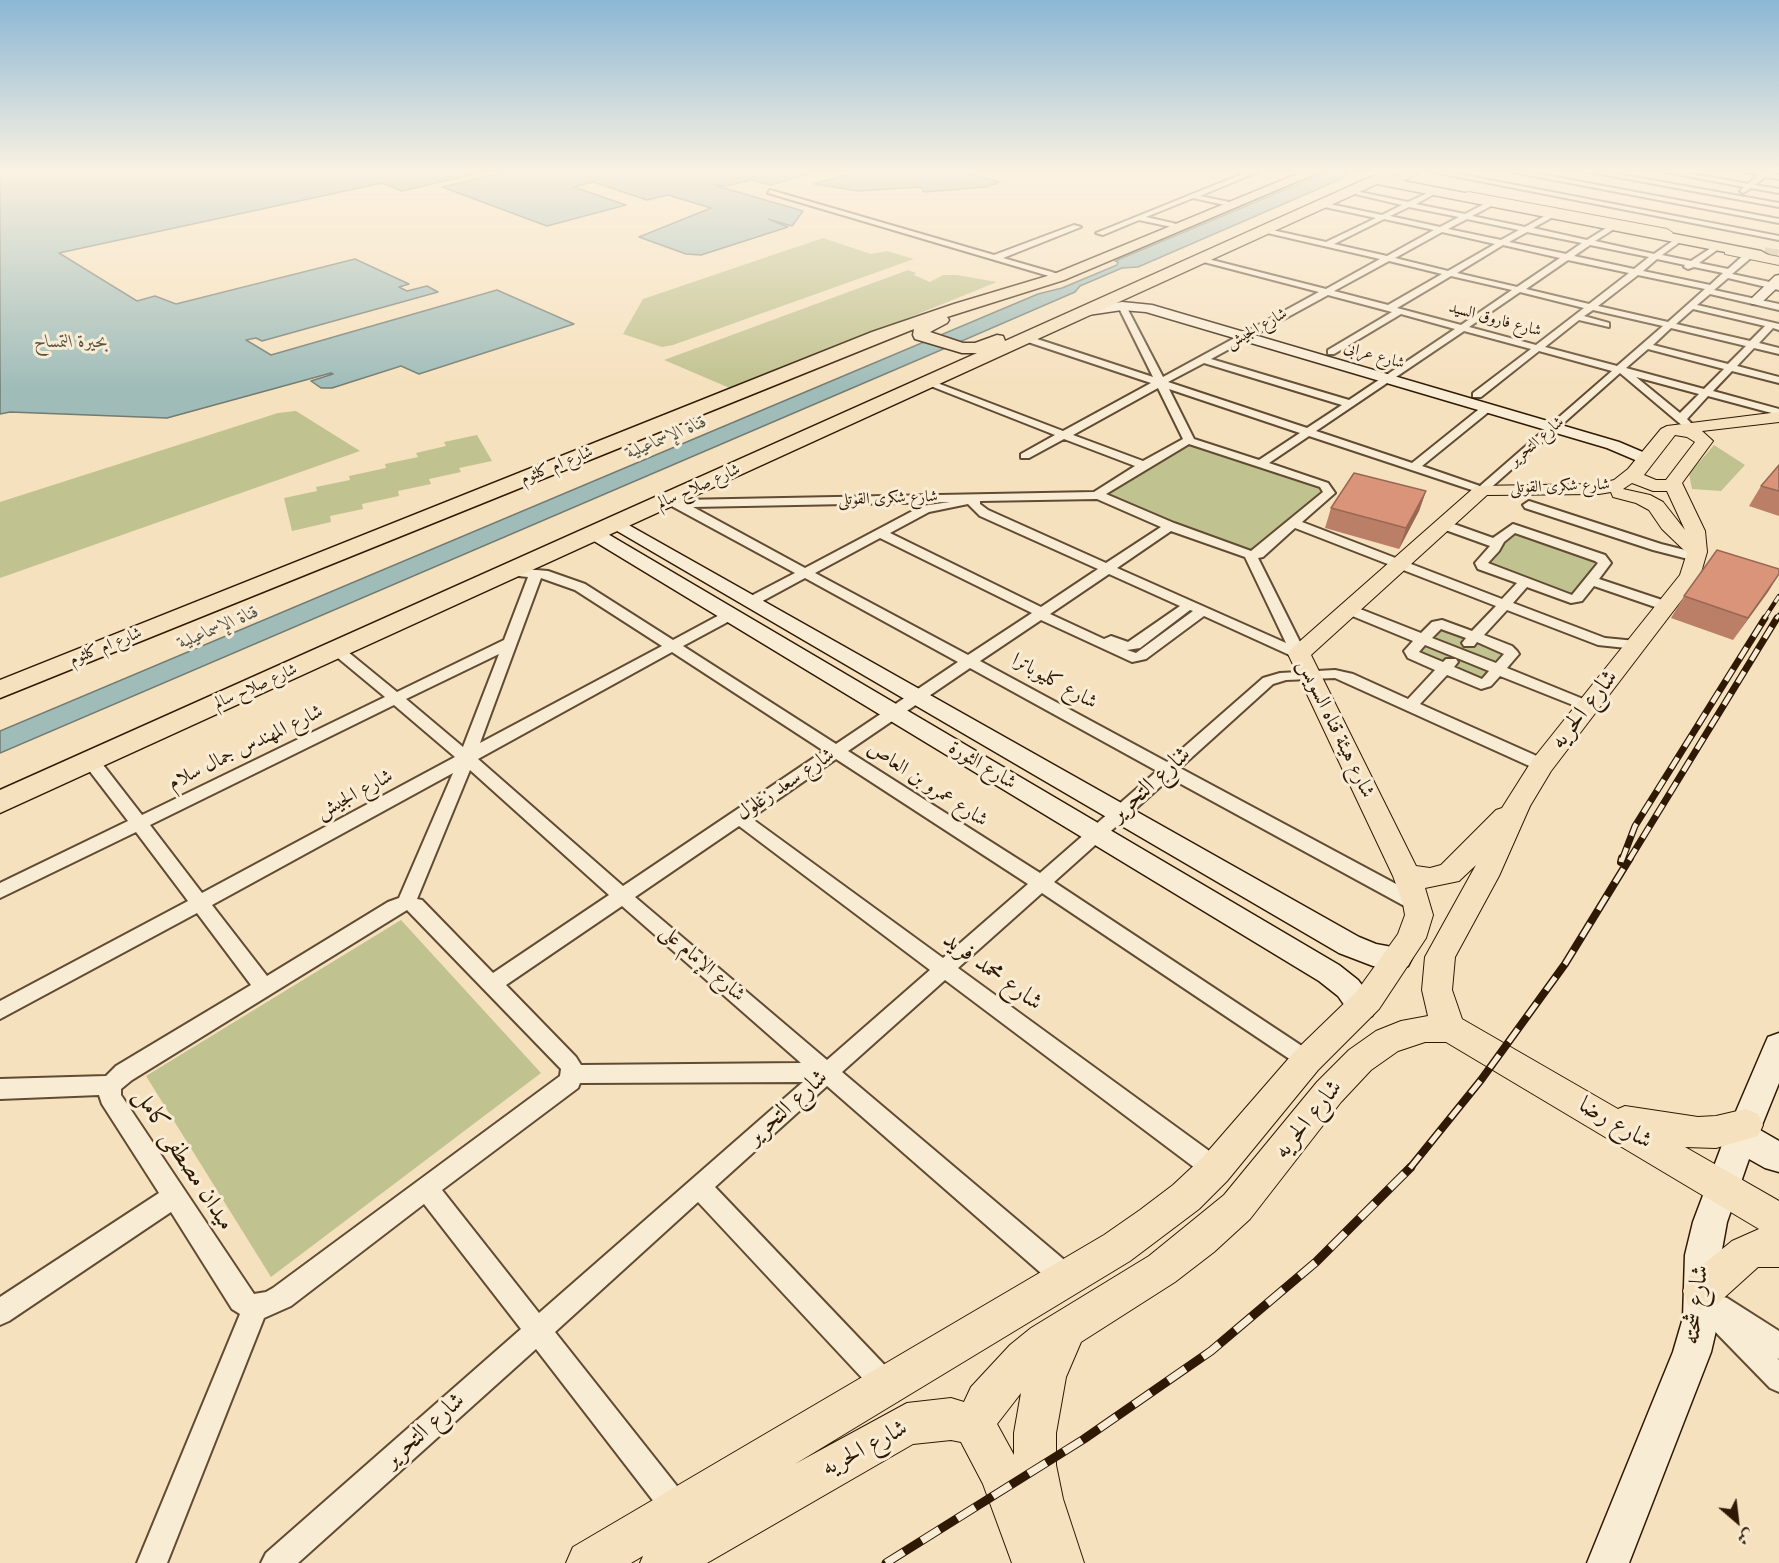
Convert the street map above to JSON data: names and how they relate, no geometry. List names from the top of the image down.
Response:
{
  "streets": {
    "highway": ["شارع ام كلثوم", "شارع صلاح سالم"],
    "main road": [
      "شارع التحرير",
      "شارع شكرى القوتلى",
      "شارع الحريه",
      "شارع هيئة قناه السويس",
      "شارع رضا"
    ],
    "street": [
      "شارع فاروق السيد",
      "شارع الجيش",
      "شارع عرابى",
      "شارع كليوباترا",
      "شارع المهندس جمال سلام",
      "شارع الثورة",
      "شارع سعد زغلول",
      "شارع عمرو بن العاص",
      "شارع الإمام على",
      "شارع محمد فريد",
      "ميدان مصطفى كامل",
      "شارع شحته"
    ]
  },
  "crossings": [
    ["شارع فاروق السيد", "شارع الجيش"],
    ["شارع فاروق السيد", "شارع التحرير"],
    ["شارع فاروق السيد", "شارع صلاح سالم"],
    ["شارع الجيش", "شارع عرابى"],
    ["شارع الجيش", "شارع الثورة"],
    ["شارع الجيش", "شارع عمرو بن العاص"],
    ["شارع الجيش", "شارع الإمام على"],
    ["شارع عرابى", "شارع التحرير"],
    ["شارع عرابى", "شارع صلاح سالم"],
    ["شارع عرابى", "شارع شكرى القوتلى"],
    ["شارع التحرير", "شارع شكرى القوتلى"],
    ["شارع التحرير", "شارع كليوباترا"],
    ["شارع التحرير", "شارع هيئة قناه السويس"],
    ["شارع التحرير", "شارع الثورة"],
    ["شارع التحرير", "شارع عمرو بن العاص"],
    ["شارع التحرير", "شارع الإمام على"],
    ["شارع التحرير", "شارع محمد فريد"],
    ["شارع صلاح سالم", "شارع شكرى القوتلى"],
    ["شارع صلاح سالم", "شارع كليوباترا"],
    ["شارع صلاح سالم", "شارع الثورة"],
    ["شارع صلاح سالم", "شارع عمرو بن العاص"],
    ["شارع صلاح سالم", "شارع الإمام على"],
    ["شارع شكرى القوتلى", "شارع كليوباترا"],
    ["شارع كليوباترا", "شارع الحريه"],
    ["شارع كليوباترا", "شارع هيئة قناه السويس"],
    ["شارع كليوباترا", "شارع سعد زغلول"],
    ["شارع الحريه", "شارع هيئة قناه السويس"],
    ["شارع الحريه", "شارع الثورة"],
    ["شارع الحريه", "شارع عمرو بن العاص"],
    ["شارع الحريه", "شارع الإمام على"],
    ["شارع الحريه", "شارع محمد فريد"],
    ["شارع الحريه", "شارع رضا"],
    ["شارع المهندس جمال سلام", "شارع الإمام على"],
    ["شارع الثورة", "شارع سعد زغلول"],
    ["شارع سعد زغلول", "شارع عمرو بن العاص"],
    ["شارع سعد زغلول", "شارع الإمام على"],
    ["شارع سعد زغلول", "شارع محمد فريد"],
    ["شارع رضا", "شارع شحته"]
  ],
  "water": ["بحيرة التمساح", "قناة الإسماعيلية"],
  "north": "bottom right"
}
